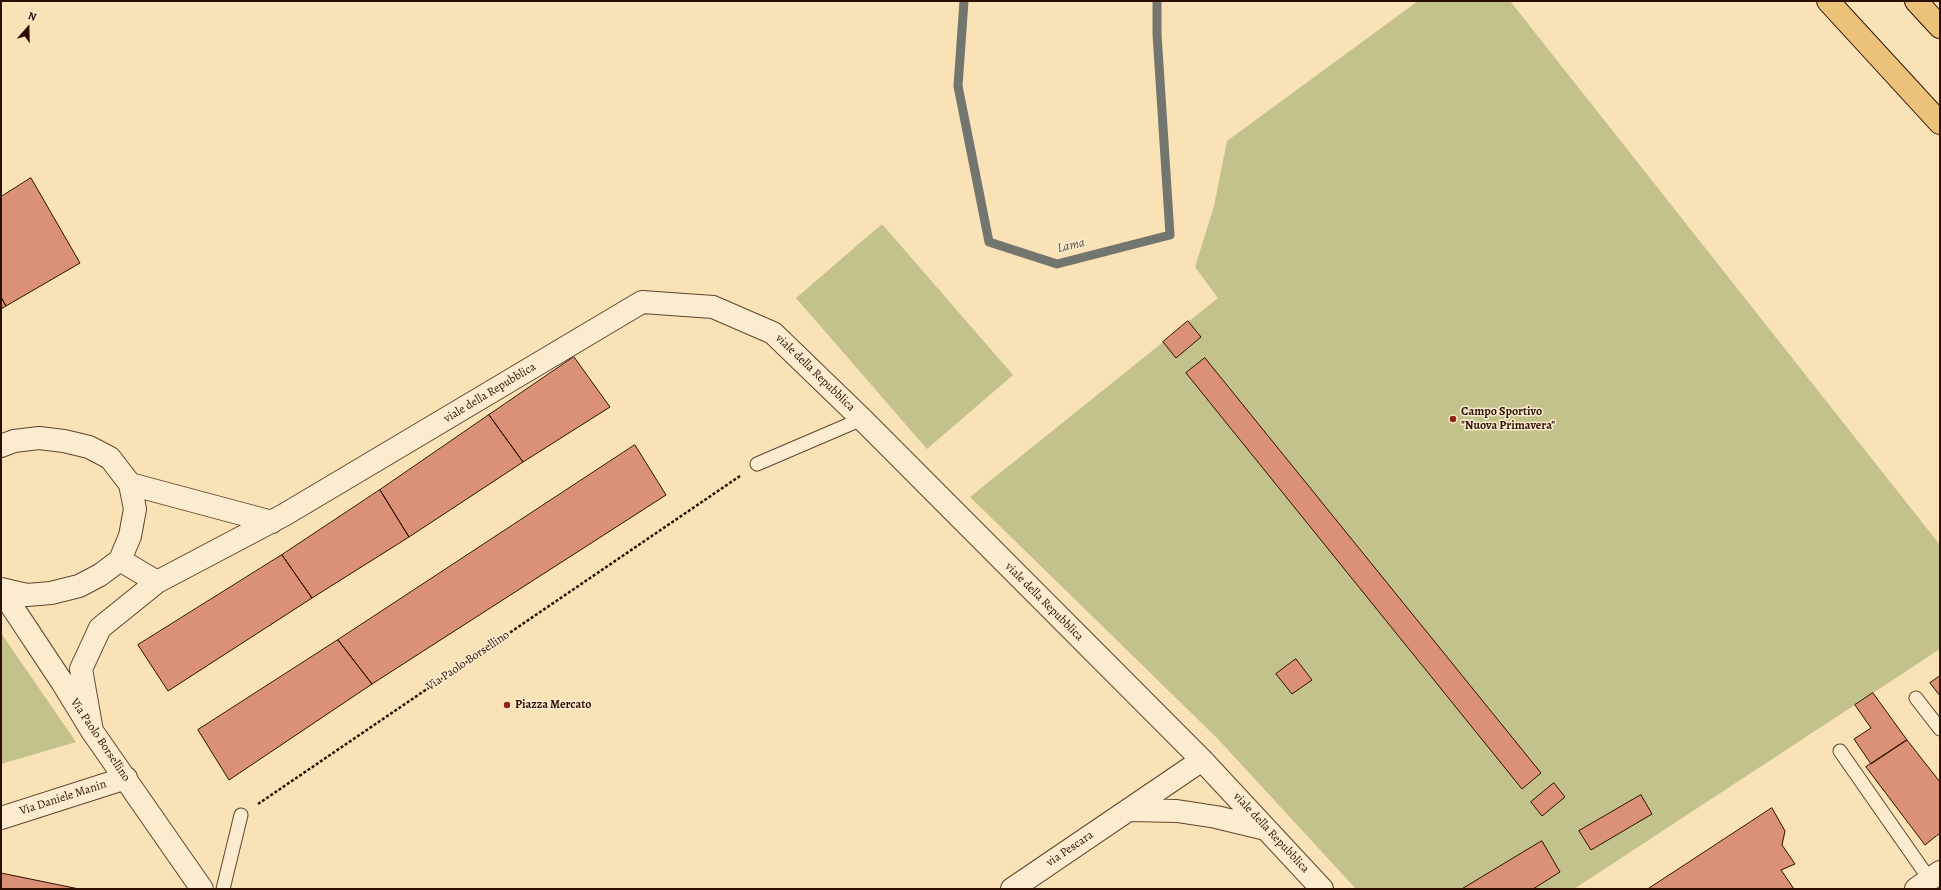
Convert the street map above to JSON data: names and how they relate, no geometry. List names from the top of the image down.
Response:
{
  "streets": {
    "street": [
      "viale della Repubblica",
      "Via Paolo Borsellino",
      "Via Daniele Manin",
      "via Pescara"
    ]
  },
  "crossings": [
    ["viale della Repubblica", "Via Paolo Borsellino"],
    ["viale della Repubblica", "via Pescara"],
    ["Via Paolo Borsellino", "Via Daniele Manin"]
  ],
  "water": ["Lama"],
  "places": ["Campo Sportivo \"Nuova Primavera\"", "Piazza Mercato"],
  "north": "top"
}
